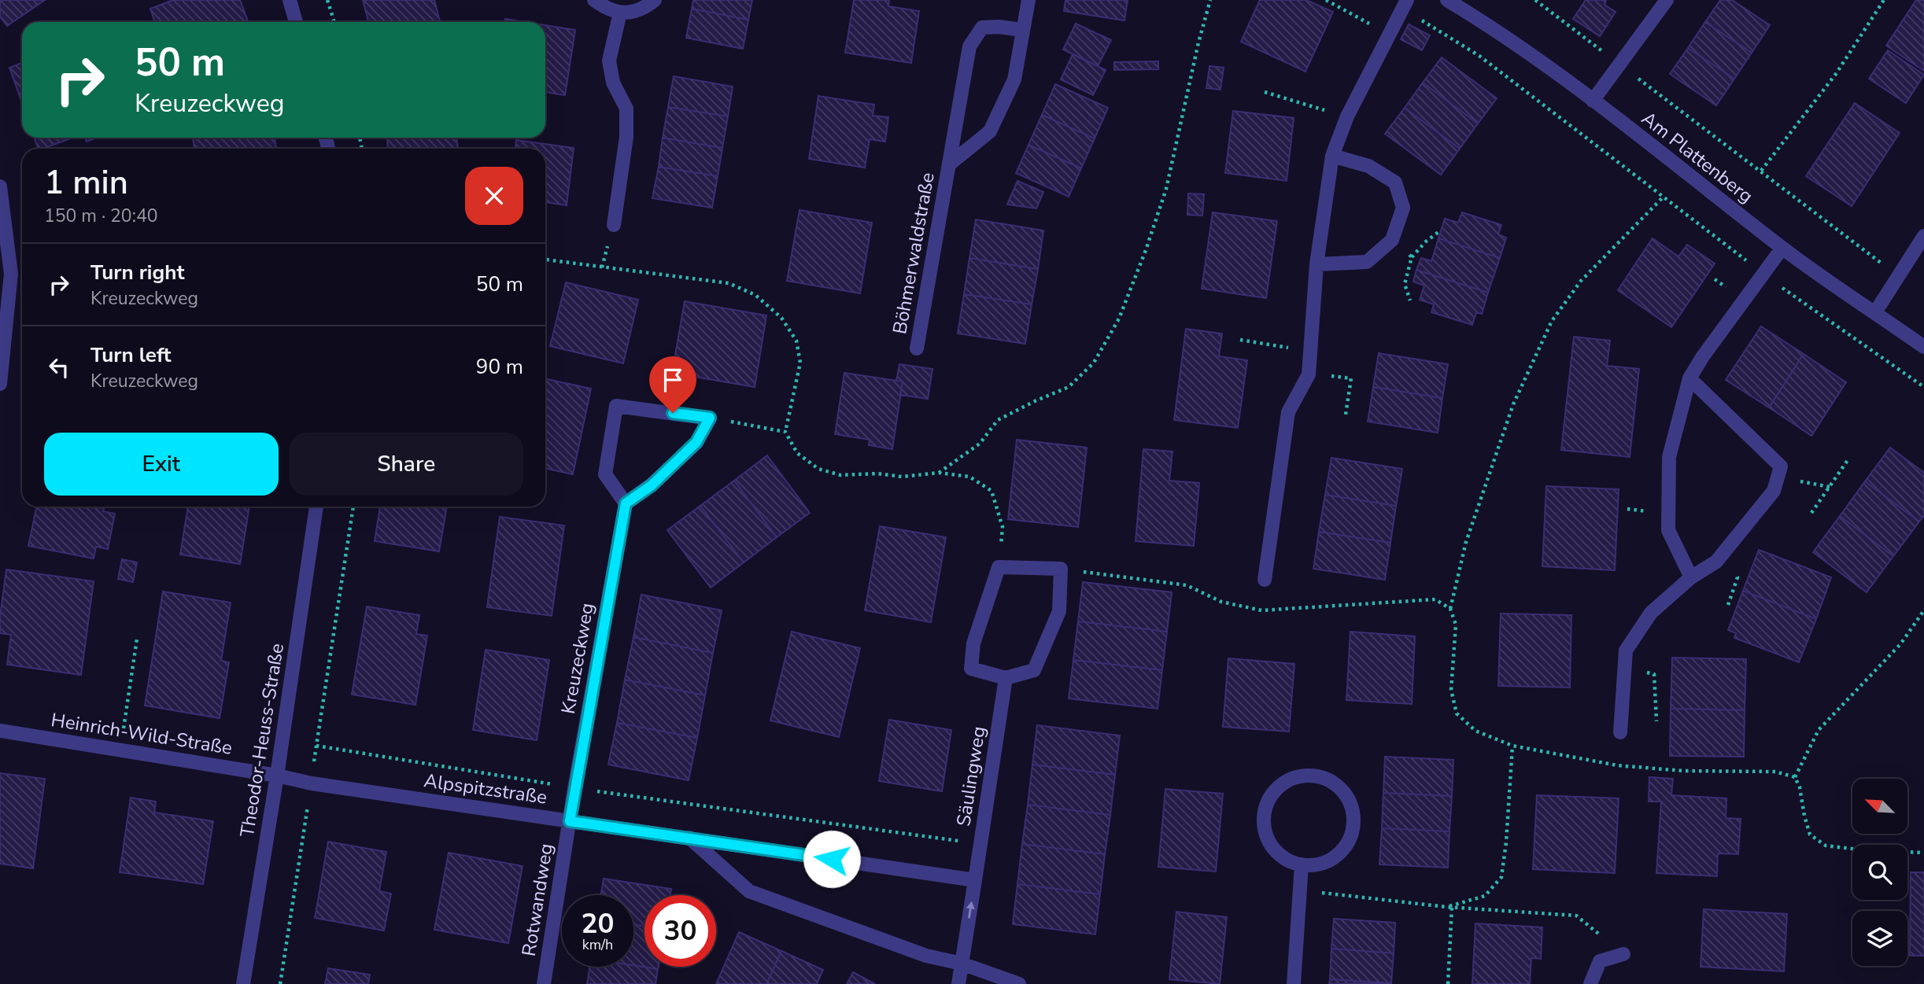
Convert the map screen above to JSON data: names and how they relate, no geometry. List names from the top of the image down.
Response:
{
  "streets": {
    "street": [
      "Am Plattenberg",
      "Böhmerwaldstraße",
      "Kreuzeckweg",
      "Heinrich-Wild-Straße",
      "Theodor-Heuss-Straße",
      "Säulingweg",
      "Alpspitzstraße",
      "Rotwandweg"
    ]
  },
  "crossings": [
    ["Kreuzeckweg", "Alpspitzstraße"],
    ["Kreuzeckweg", "Rotwandweg"],
    ["Heinrich-Wild-Straße", "Theodor-Heuss-Straße"],
    ["Heinrich-Wild-Straße", "Alpspitzstraße"],
    ["Theodor-Heuss-Straße", "Alpspitzstraße"],
    ["Säulingweg", "Alpspitzstraße"],
    ["Alpspitzstraße", "Rotwandweg"]
  ],
  "north": "top left",
  "page": {
    "turn": ["50 m", "Kreuzeckweg"],
    "heading": ["1 min", "150 m · 20:40"],
    "list": [
      {
        "name": "Turn right",
        "note": "Kreuzeckweg",
        "value": "50 m"
      },
      {
        "name": "Turn left",
        "note": "Kreuzeckweg",
        "value": "90 m"
      }
    ],
    "buttons": ["Exit", "Share"],
    "speed": "20 km/h",
    "limit": "30"
  }
}
